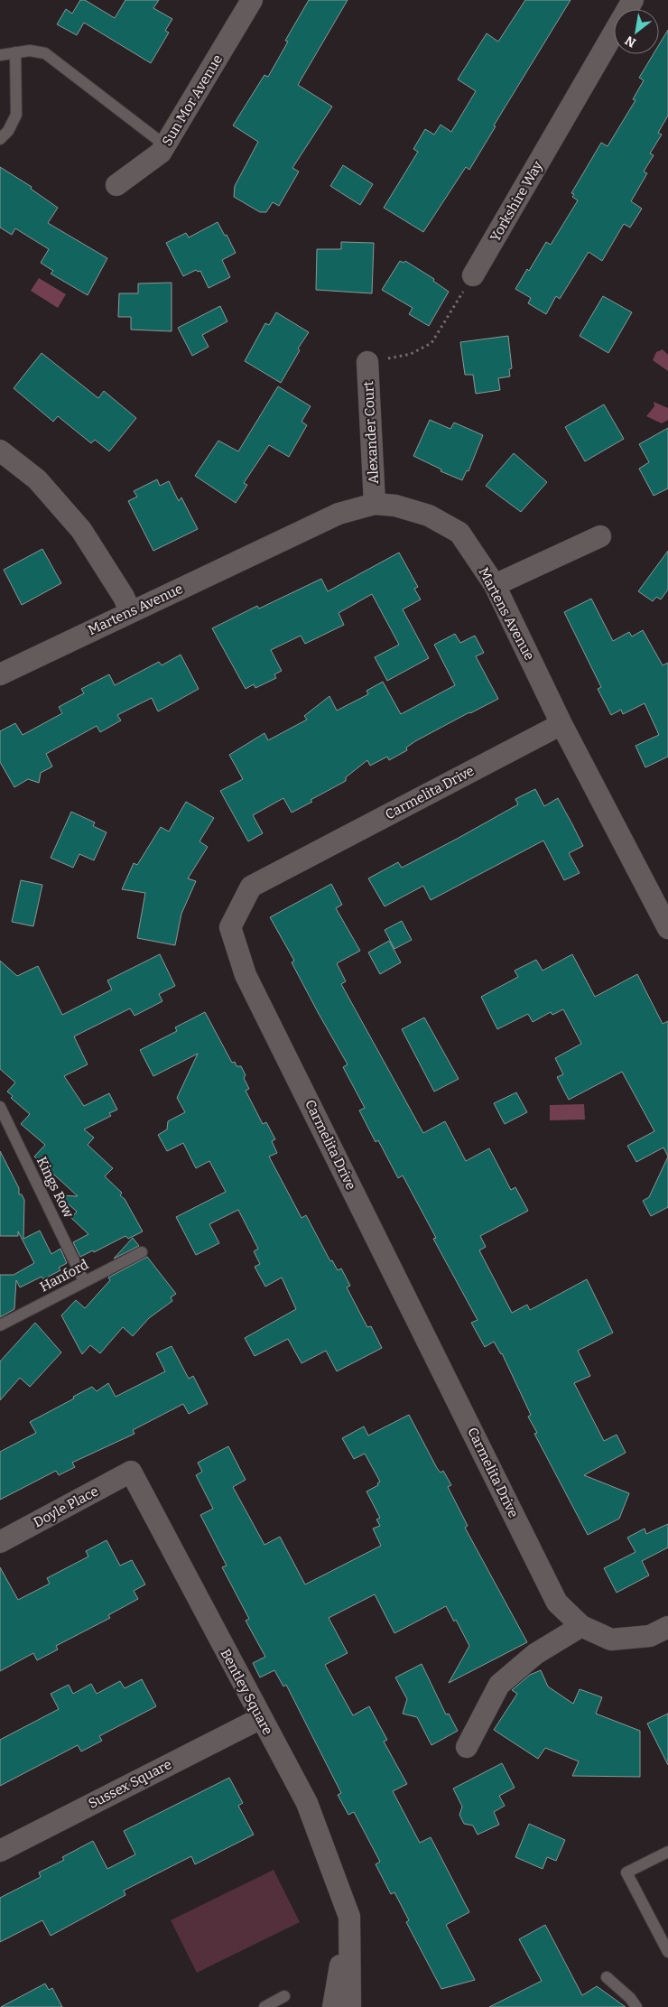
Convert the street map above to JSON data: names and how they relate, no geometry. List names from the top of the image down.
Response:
{
  "streets": {
    "street": [
      "Sun Mor Avenue",
      "Yorkshire Way",
      "Alexander Court",
      "Martens Avenue",
      "Carmelita Drive",
      "Doyle Place",
      "Bentley Square",
      "Sussex Square"
    ],
    "lane": ["Kings Row", "Hanford"]
  },
  "crossings": [
    ["Alexander Court", "Martens Avenue"],
    ["Martens Avenue", "Carmelita Drive"],
    ["Kings Row", "Hanford"],
    ["Doyle Place", "Bentley Square"],
    ["Bentley Square", "Sussex Square"]
  ],
  "north": "bottom left"
}
